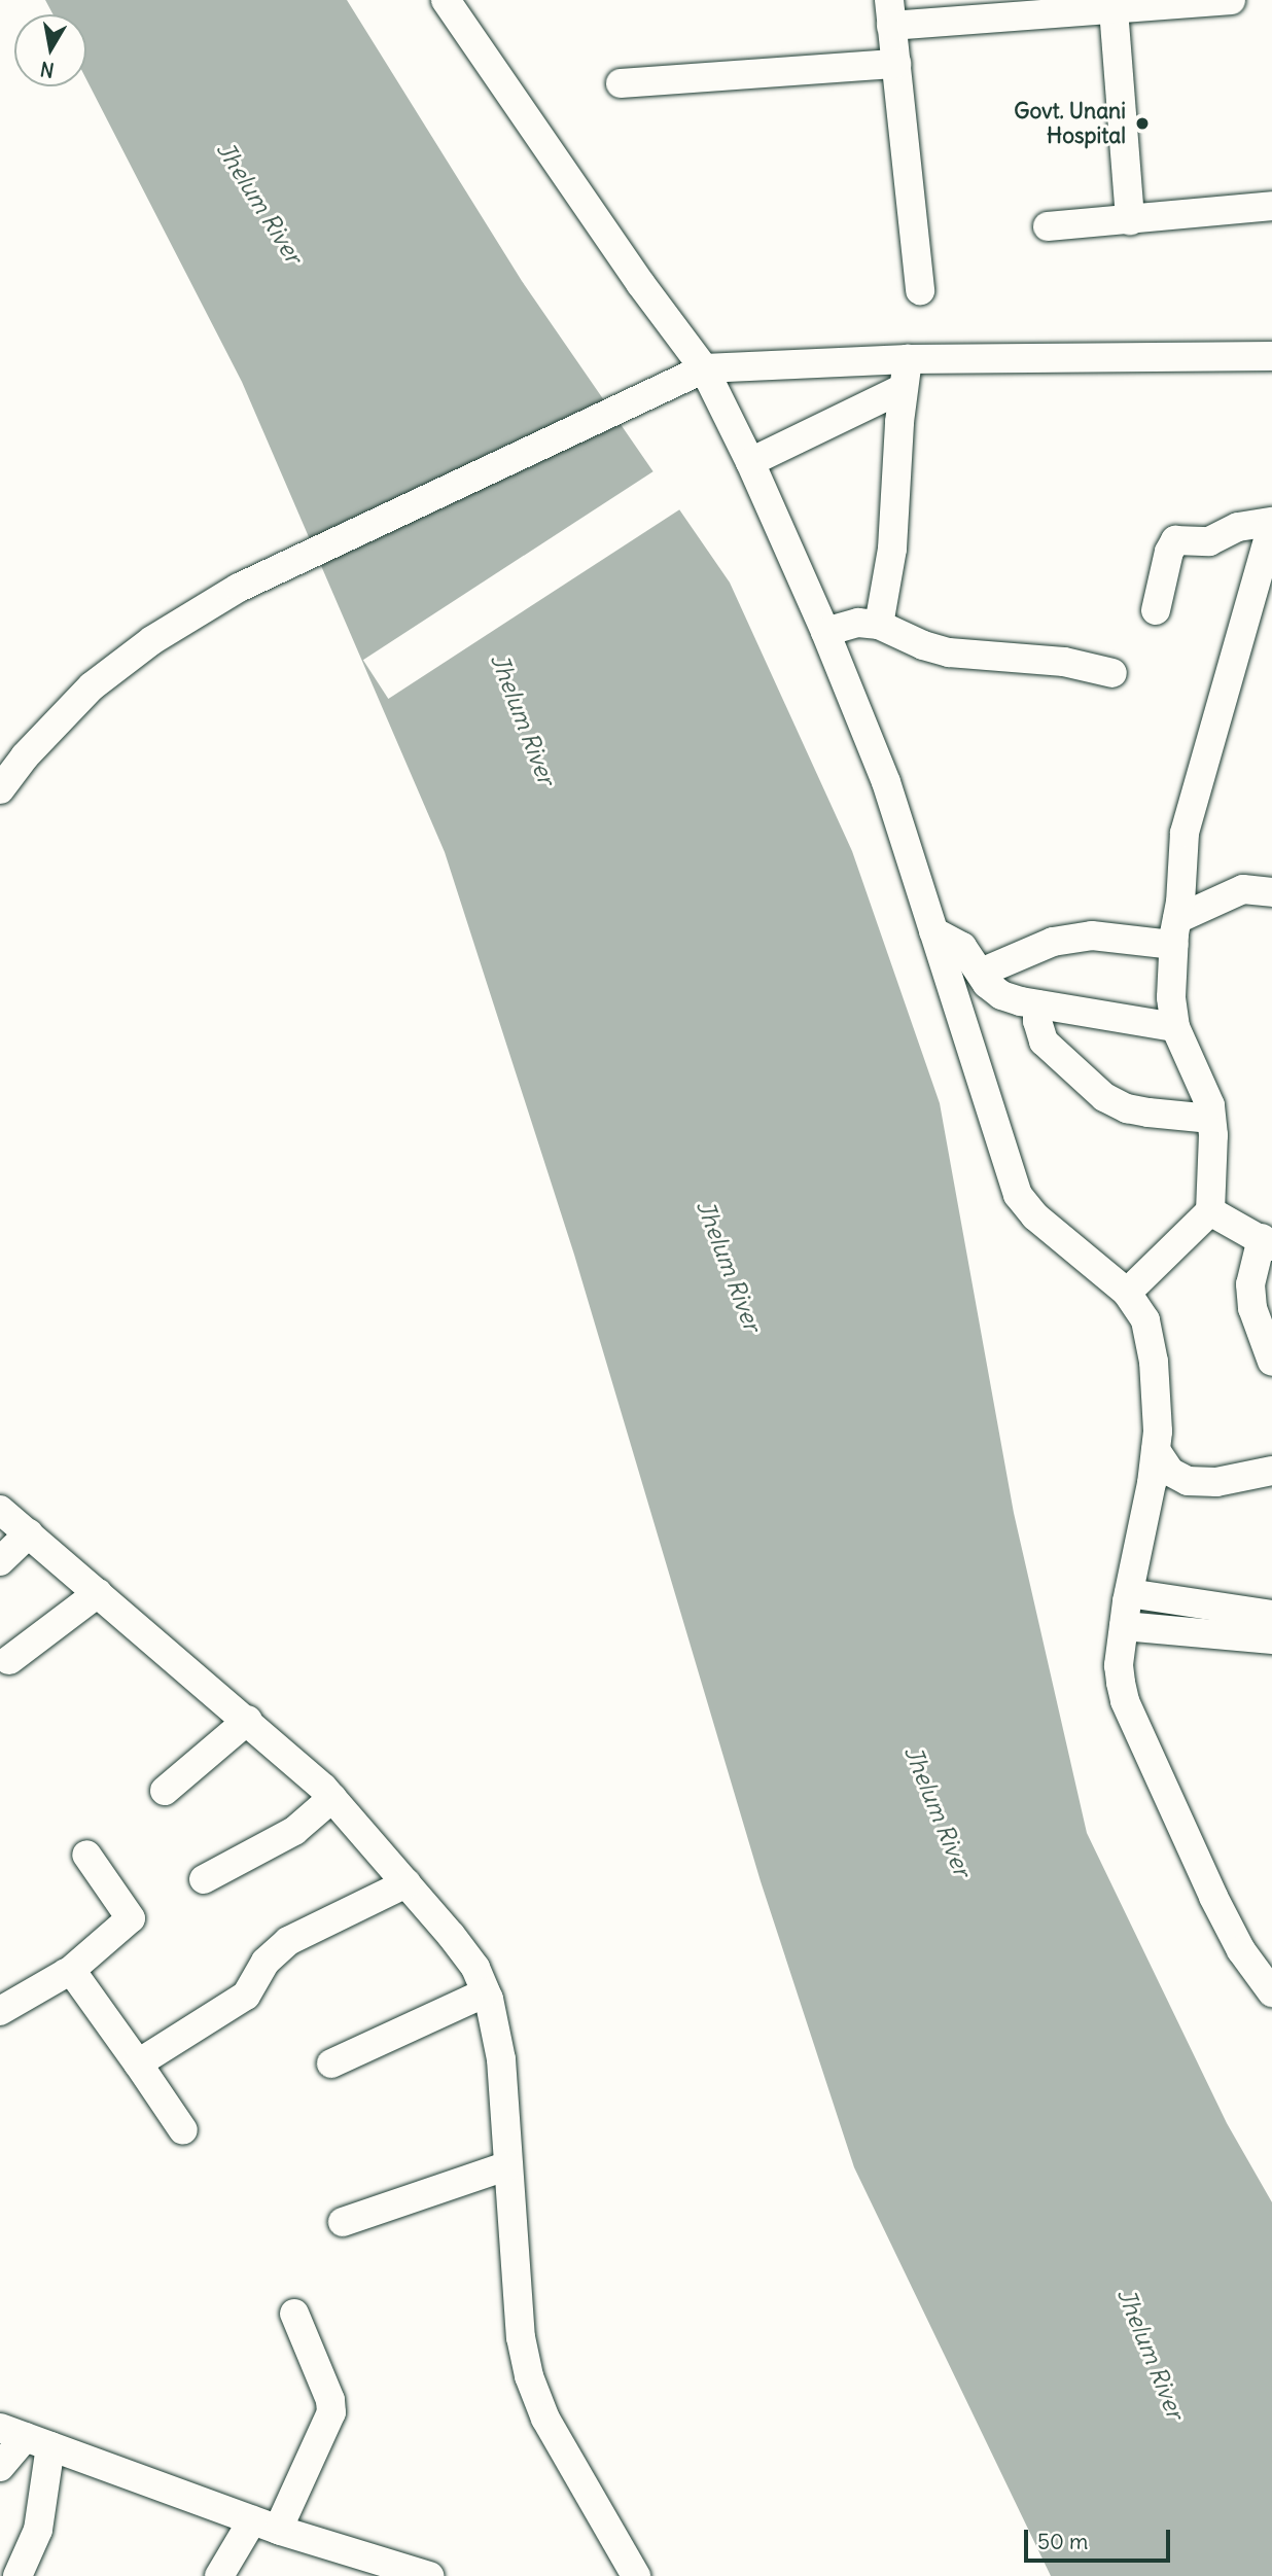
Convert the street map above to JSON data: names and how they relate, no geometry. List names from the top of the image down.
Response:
{
  "water": ["Jhelum River"],
  "places": ["Govt. Unani Hospital"],
  "scale_bar": "50 m",
  "north": "bottom"
}
